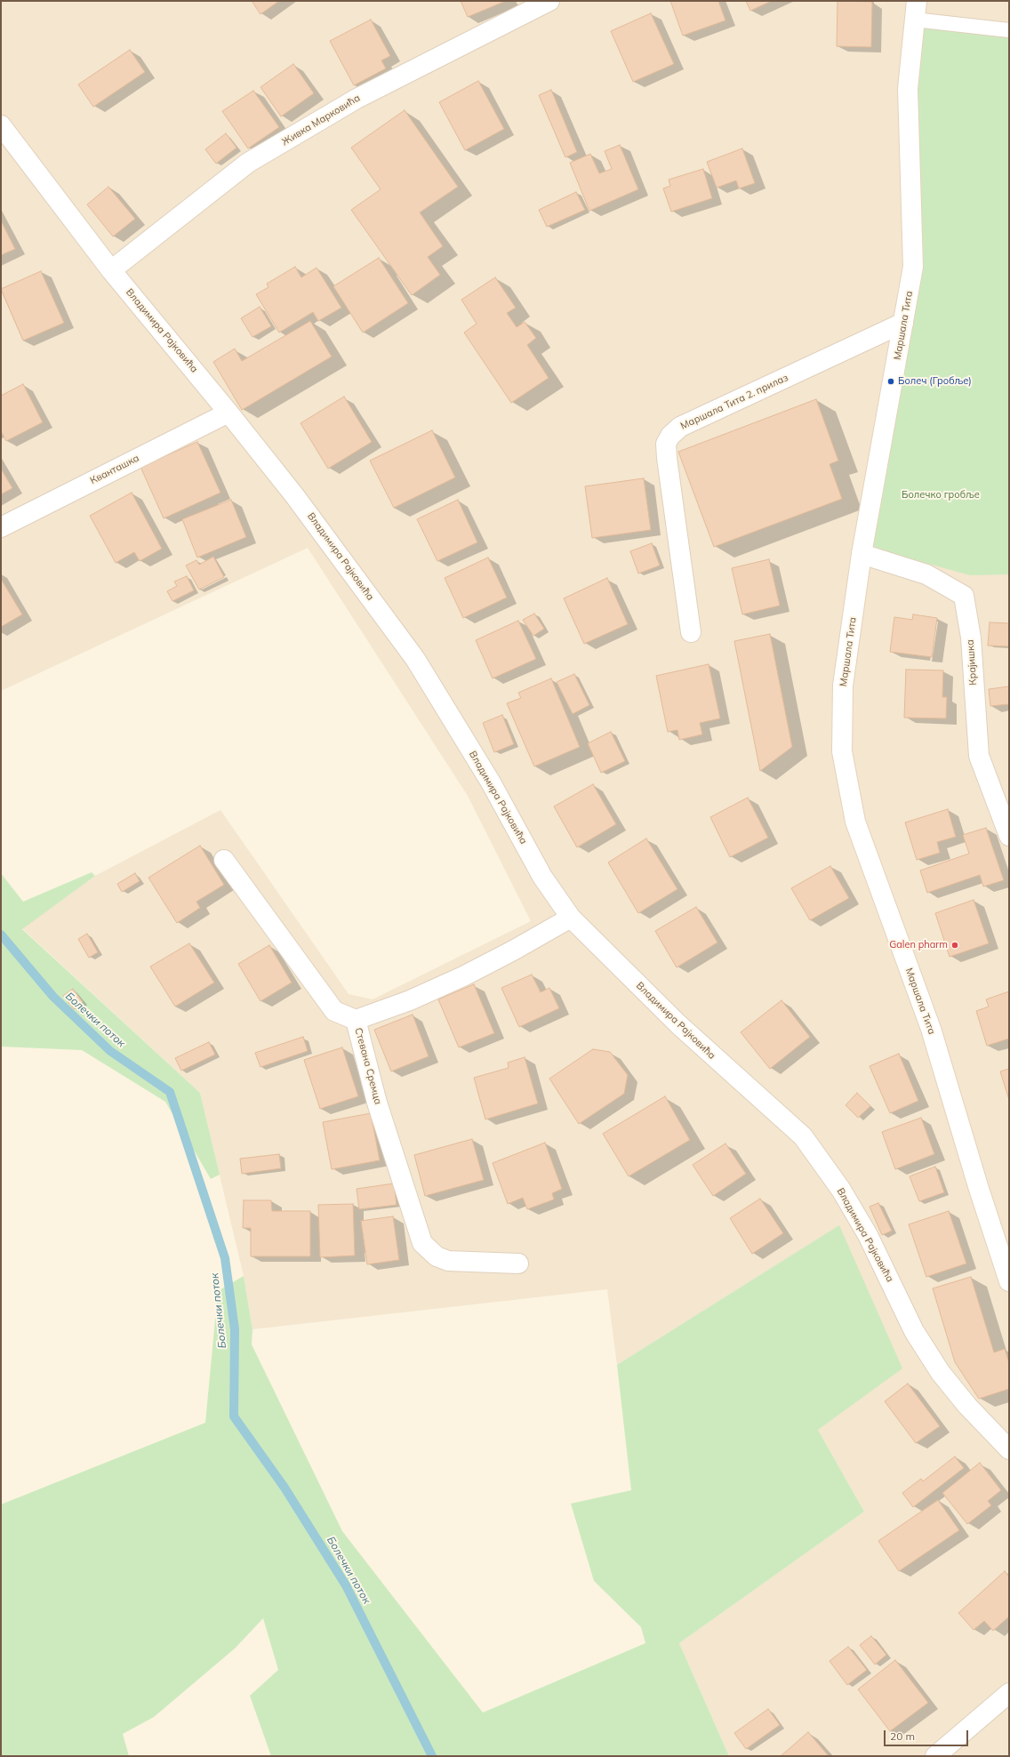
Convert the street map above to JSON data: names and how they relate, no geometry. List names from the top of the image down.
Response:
{
  "streets": {
    "street": [
      "Живка Марковића",
      "Маршала Тита",
      "Владимира Рајковића",
      "Маршала Тита 2. прилаз",
      "Кванташка",
      "Крајишка",
      "Стевана Сремца"
    ]
  },
  "crossings": [
    ["Живка Марковића", "Владимира Рајковића"],
    ["Маршала Тита", "Маршала Тита 2. прилаз"],
    ["Маршала Тита", "Крајишка"],
    ["Владимира Рајковића", "Кванташка"],
    ["Владимира Рајковића", "Стевана Сремца"]
  ],
  "water": ["Болечки поток"],
  "parks": ["Болечко гробље"],
  "places": ["Болеч (Гробље)", "Galen pharm"],
  "scale_bar": "20 m"
}
